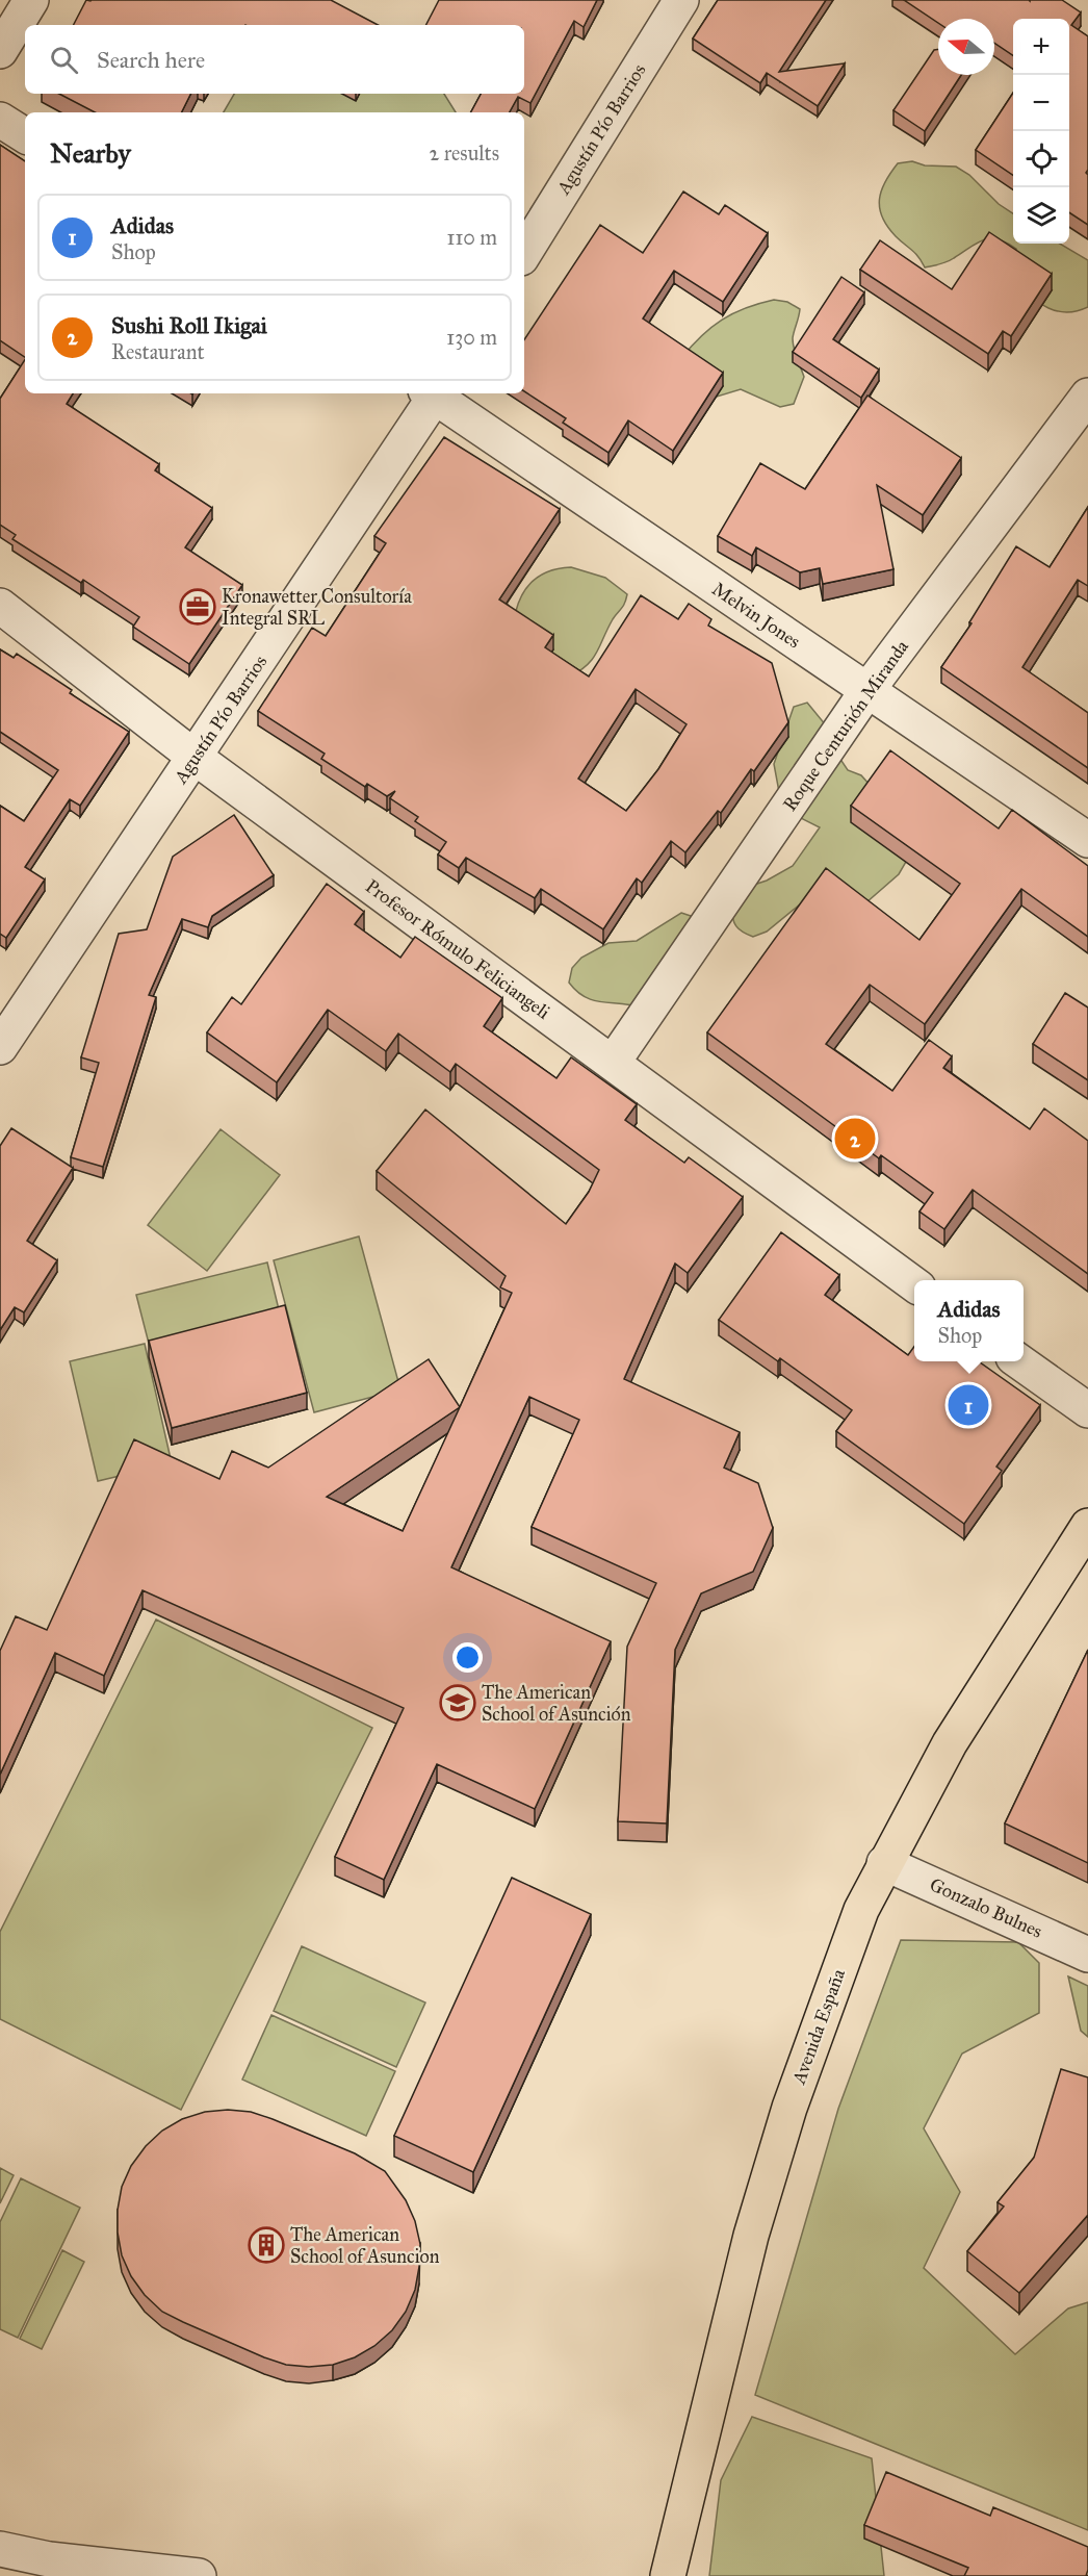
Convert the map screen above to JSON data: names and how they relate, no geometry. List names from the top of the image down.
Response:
{
  "streets": {
    "main road": ["Avenida España"],
    "street": [
      "Agustín Pío Barrios",
      "Melvin Jones",
      "Roque Centurión Miranda",
      "Profesor Rómulo Feliciangeli",
      "Gonzalo Bulnes"
    ]
  },
  "crossings": [
    ["Agustín Pío Barrios", "Profesor Rómulo Feliciangeli"],
    ["Melvin Jones", "Roque Centurión Miranda"],
    ["Roque Centurión Miranda", "Profesor Rómulo Feliciangeli"],
    ["Gonzalo Bulnes", "Avenida España"]
  ],
  "places": {
    "office": ["Kronawetter Consultoría Integral SRL"],
    "school or university": ["The American School of Asunción"],
    "building": ["The American School of Asuncion"]
  },
  "north": "left",
  "page": {
    "map_buttons": ["+", "−"],
    "search": "Search here",
    "heading": ["Nearby", "2 results"],
    "list": [
      {
        "mark": "1",
        "name": "Adidas",
        "note": "Shop",
        "value": "110 m"
      },
      {
        "mark": "2",
        "name": "Sushi Roll Ikigai",
        "note": "Restaurant",
        "value": "130 m"
      }
    ],
    "pins": ["2", "1"],
    "popup": ["Adidas", "Shop"]
  }
}
